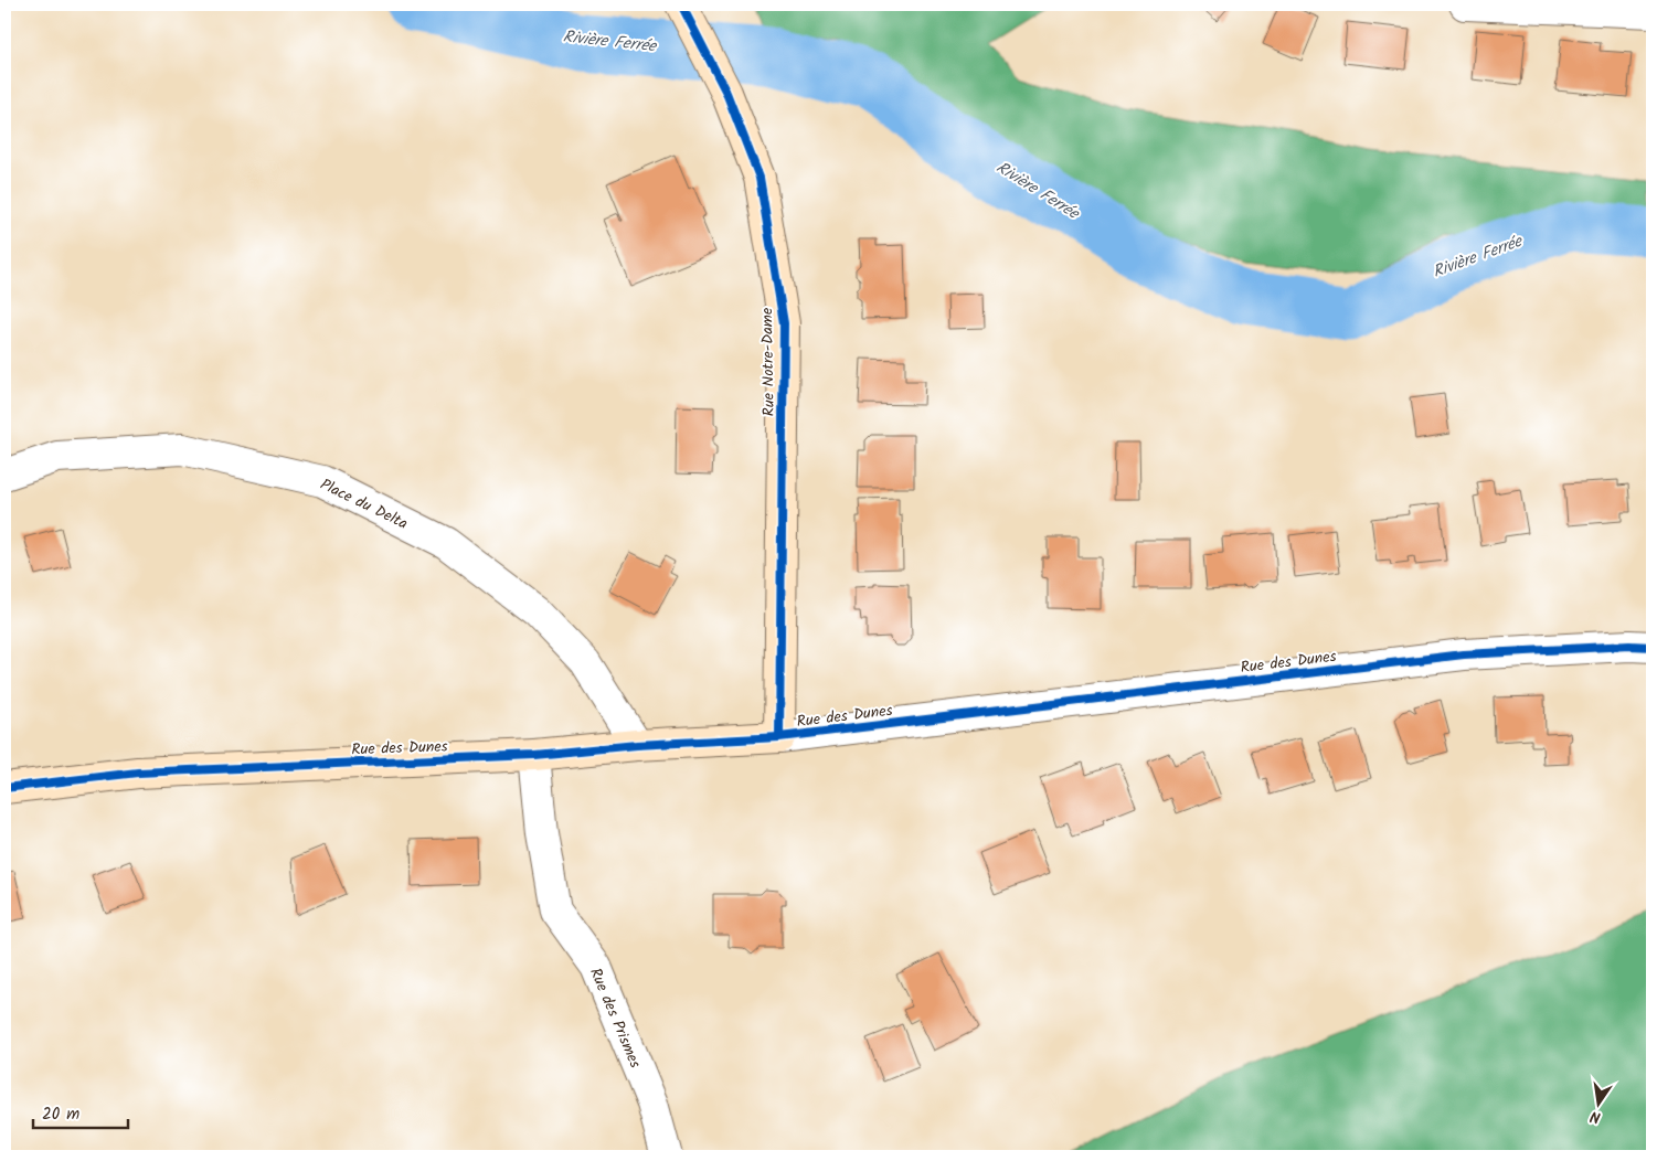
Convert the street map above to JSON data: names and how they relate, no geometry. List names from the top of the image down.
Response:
{
  "streets": {
    "street": [
      "Rue Notre-Dame",
      "Place du Delta",
      "Rue des Dunes",
      "Rue des Prismes"
    ]
  },
  "crossings": [
    ["Rue Notre-Dame", "Rue des Dunes"],
    ["Place du Delta", "Rue des Dunes"],
    ["Rue des Dunes", "Rue des Prismes"]
  ],
  "water": ["Rivière Ferrée"],
  "scale_bar": "20 m",
  "north": "bottom"
}
